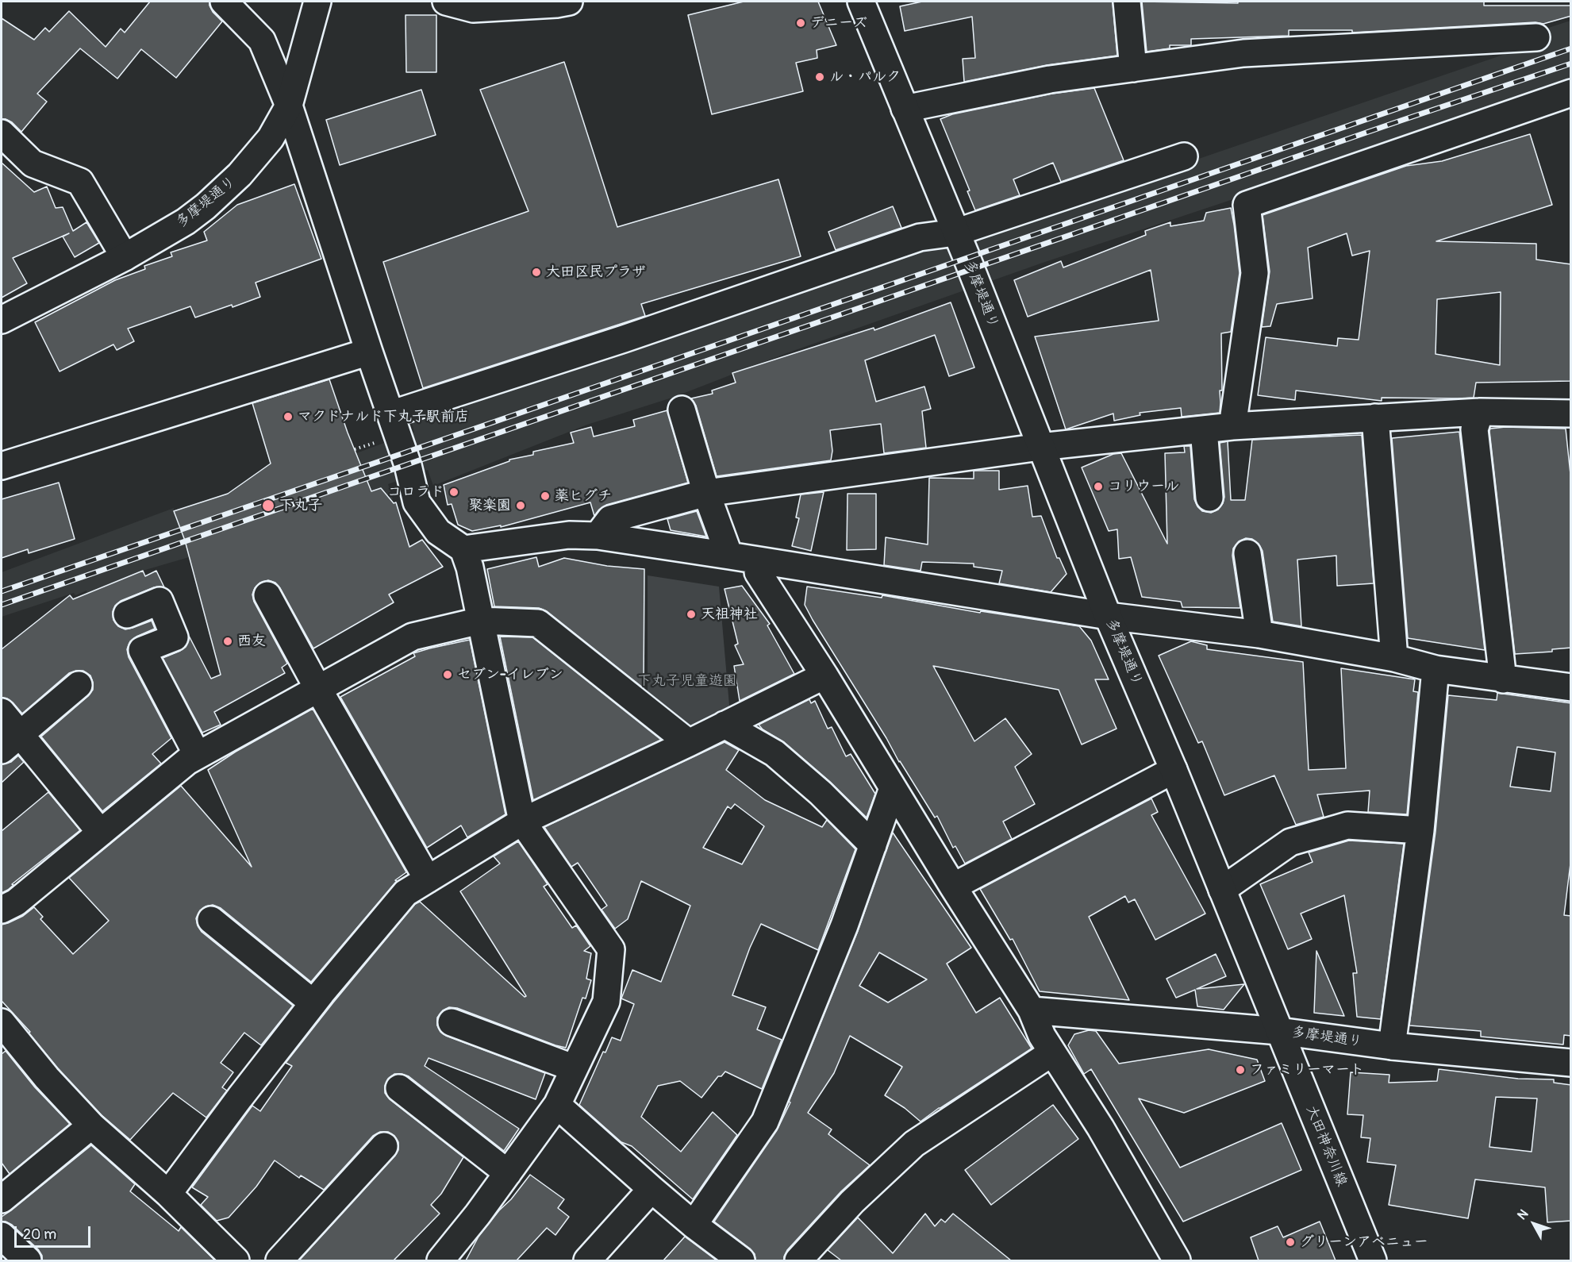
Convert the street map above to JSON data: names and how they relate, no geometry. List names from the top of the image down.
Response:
{
  "streets": {
    "street": ["多摩堤通り", "大田神奈川線"]
  },
  "crossings": [
    ["多摩堤通り", "大田神奈川線"]
  ],
  "parks": ["下丸子児童遊園"],
  "places": [
    "デニーズ",
    "ル・パルク",
    "大田区民プラザ",
    "マクドナルド下丸子駅前店",
    "コリウール",
    "コロラド",
    "薬ヒグチ",
    "下丸子",
    "聚楽園",
    "天祖神社",
    "西友",
    "セブン-イレブン",
    "ファミリーマート",
    "グリーンアベニュー"
  ],
  "scale_bar": "20 m",
  "north": "top left"
}
